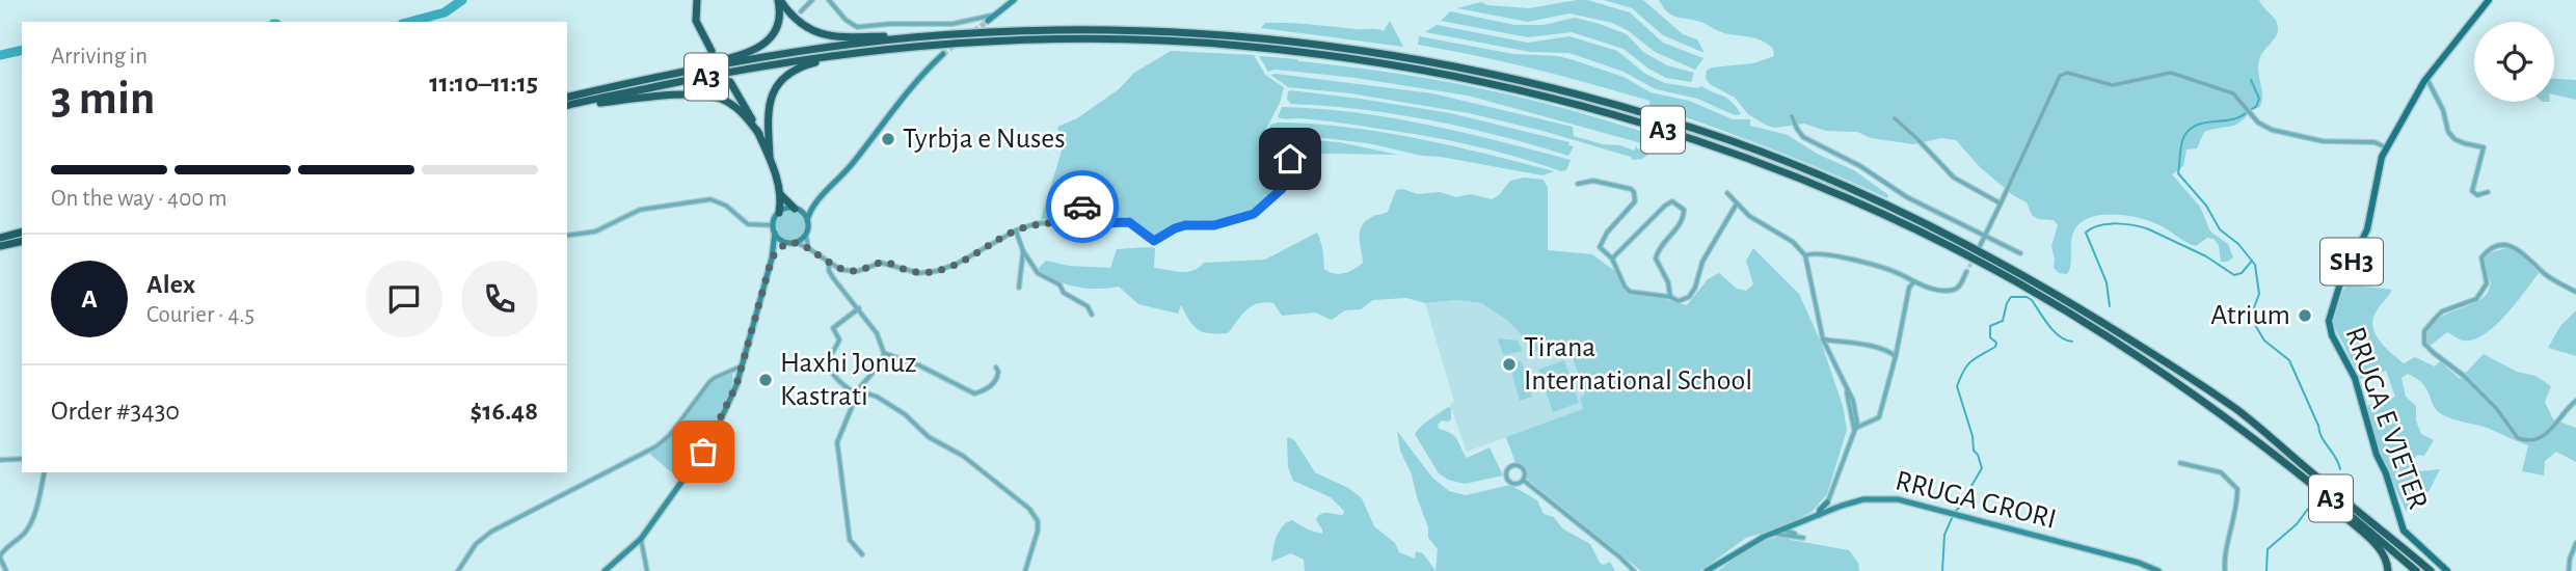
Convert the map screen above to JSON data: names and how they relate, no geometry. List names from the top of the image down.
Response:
{
  "streets": {
    "highway": ["A3"],
    "main road": ["SH3", "RRUGA E VJETER", "RRUGA GRORI"]
  },
  "places": [
    "Tyrbja e Nuses",
    "Atrium",
    "Tirana International School",
    "Haxhi Jonuz Kastrati"
  ],
  "page": {
    "heading": ["3 min", "Arriving in", "11:10–11:15"],
    "panel": [
      "Alex",
      "Courier · 4.5",
      "Order #3430",
      "$16.48"
    ],
    "bar": "On the way · 400 m",
    "round": "A"
  }
}
